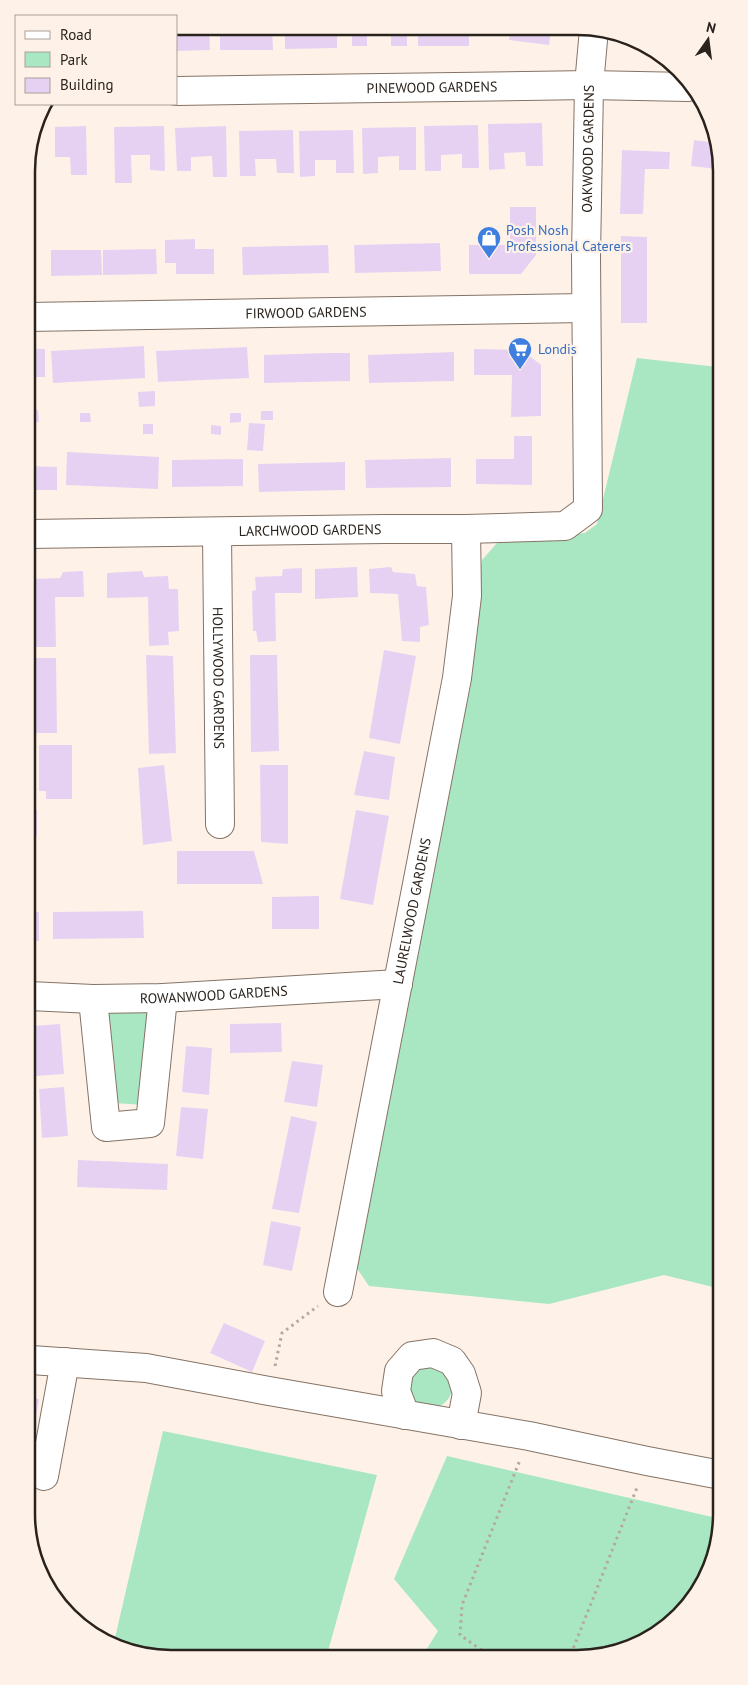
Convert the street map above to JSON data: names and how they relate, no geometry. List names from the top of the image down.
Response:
{
  "streets": {
    "street": [
      "PINEWOOD GARDENS",
      "OAKWOOD GARDENS",
      "FIRWOOD GARDENS",
      "LARCHWOOD GARDENS",
      "HOLLYWOOD GARDENS",
      "LAURELWOOD GARDENS",
      "ROWANWOOD GARDENS"
    ]
  },
  "crossings": [
    ["PINEWOOD GARDENS", "OAKWOOD GARDENS"],
    ["OAKWOOD GARDENS", "FIRWOOD GARDENS"],
    ["OAKWOOD GARDENS", "LARCHWOOD GARDENS"],
    ["LARCHWOOD GARDENS", "HOLLYWOOD GARDENS"],
    ["LARCHWOOD GARDENS", "LAURELWOOD GARDENS"],
    ["LAURELWOOD GARDENS", "ROWANWOOD GARDENS"]
  ],
  "places": {
    "shop": ["Posh Nosh Professional Caterers"],
    "supermarket": ["Londis"]
  },
  "legend": ["Road", "Park", "Building"],
  "north": "top"
}
